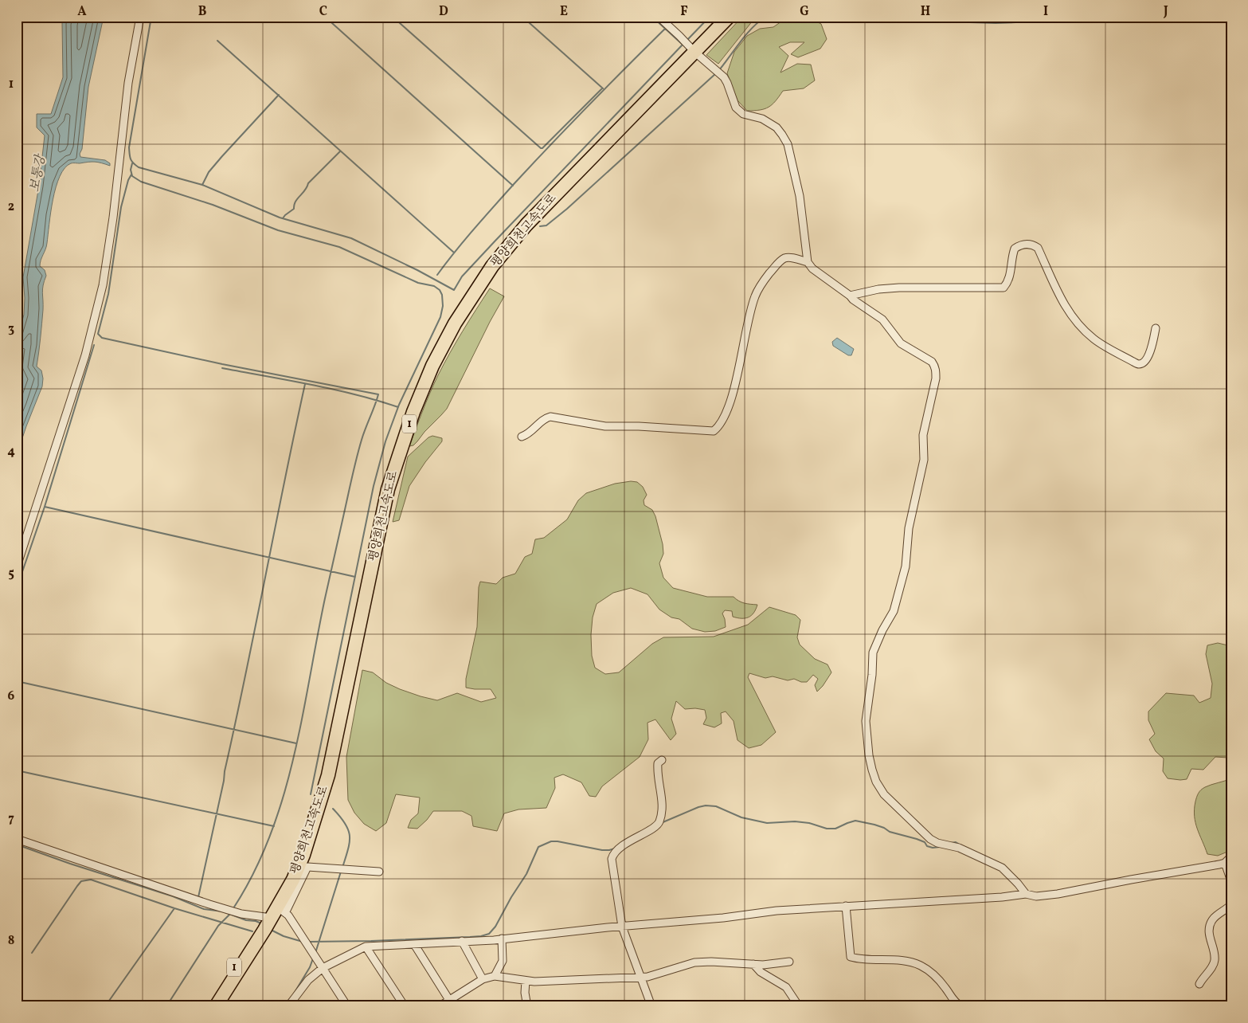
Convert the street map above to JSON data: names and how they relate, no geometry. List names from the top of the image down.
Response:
{
  "streets": {
    "highway": ["평양희천고속도로", "1"]
  },
  "water": ["보통강"],
  "grid": {
    "columns": [
      "A",
      "B",
      "C",
      "D",
      "E",
      "F",
      "G",
      "H",
      "I",
      "J"
    ],
    "rows": [
      "1",
      "2",
      "3",
      "4",
      "5",
      "6",
      "7",
      "8"
    ]
  }
}
